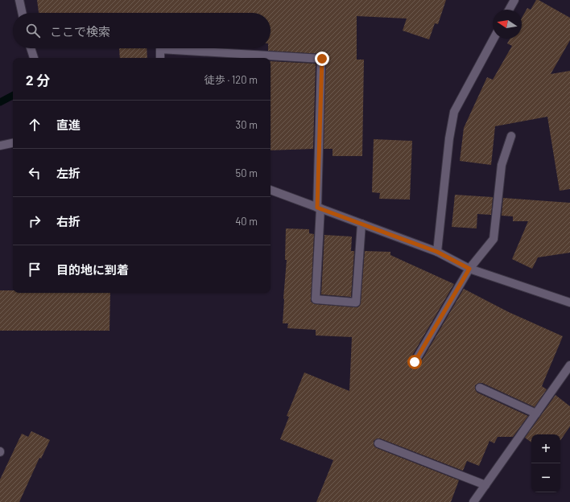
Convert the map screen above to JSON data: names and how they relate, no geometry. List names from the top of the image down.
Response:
{
  "north": "left",
  "page": {
    "search": "ここで検索",
    "heading": ["2 分", "徒歩 · 120 m"],
    "list": [
      ["直進", "30 m"],
      ["左折", "50 m"],
      ["右折", "40 m"],
      "目的地に到着"
    ],
    "map_buttons": ["+", "−"]
  }
}
